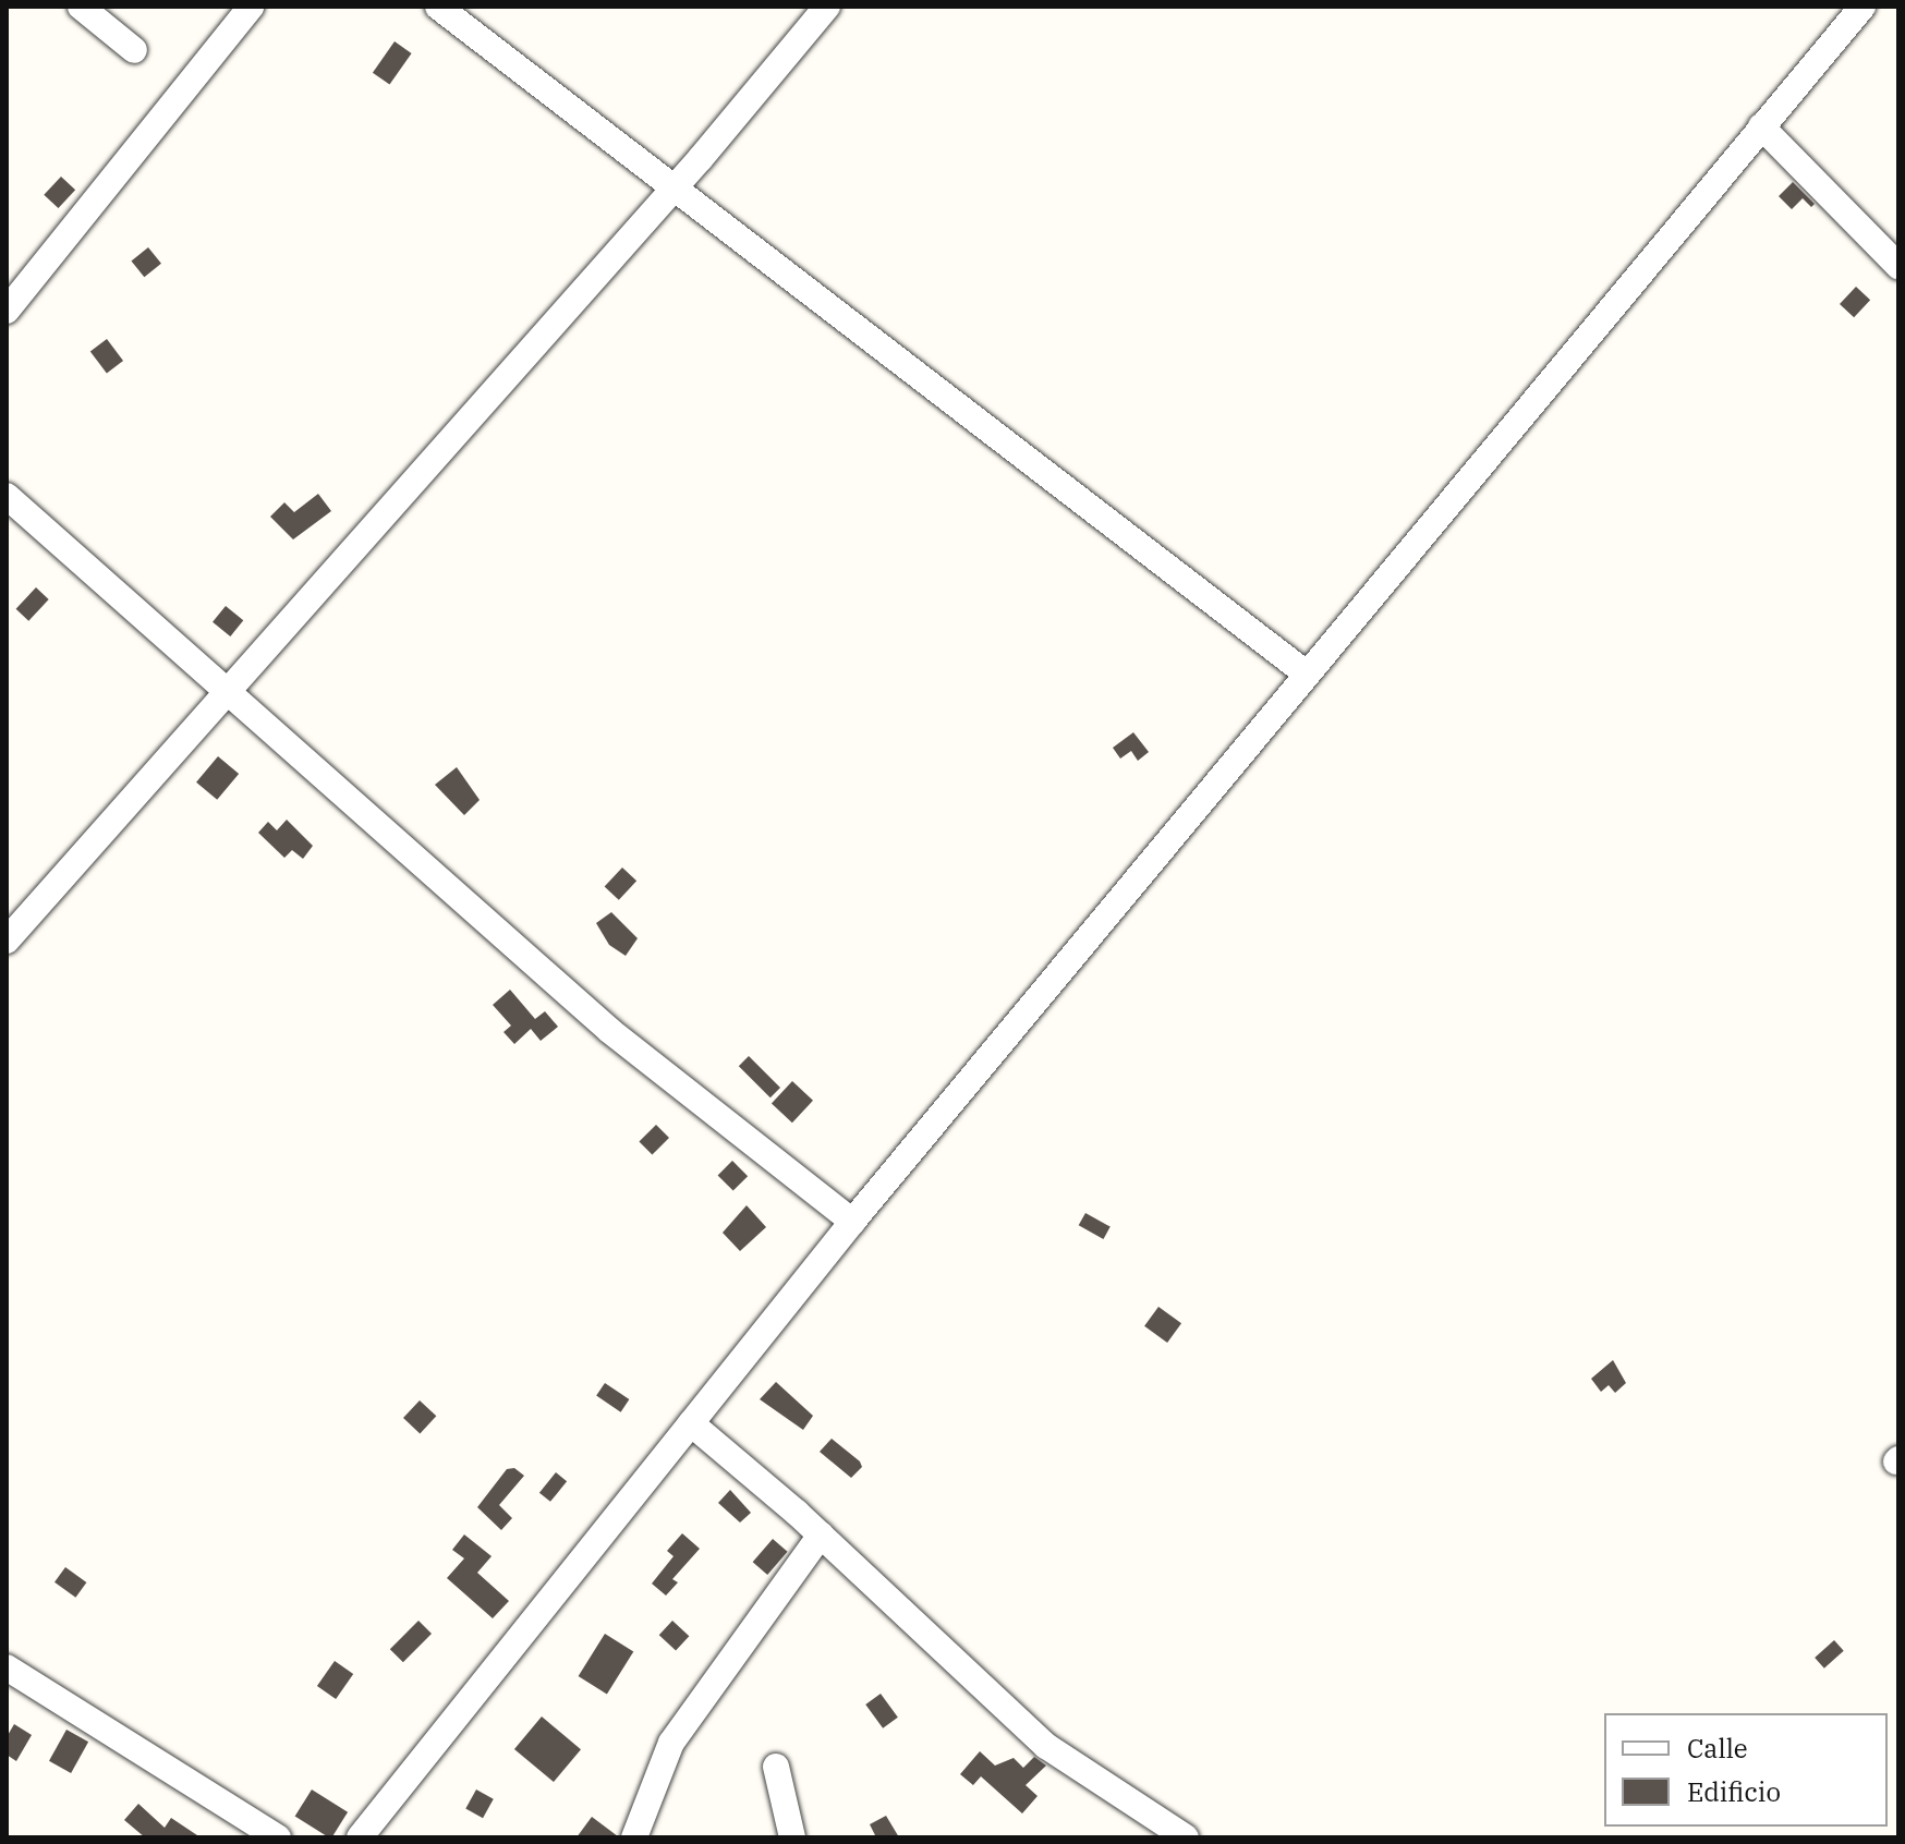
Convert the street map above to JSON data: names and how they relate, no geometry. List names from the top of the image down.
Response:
{
  "legend": ["Calle", "Edificio"]
}
